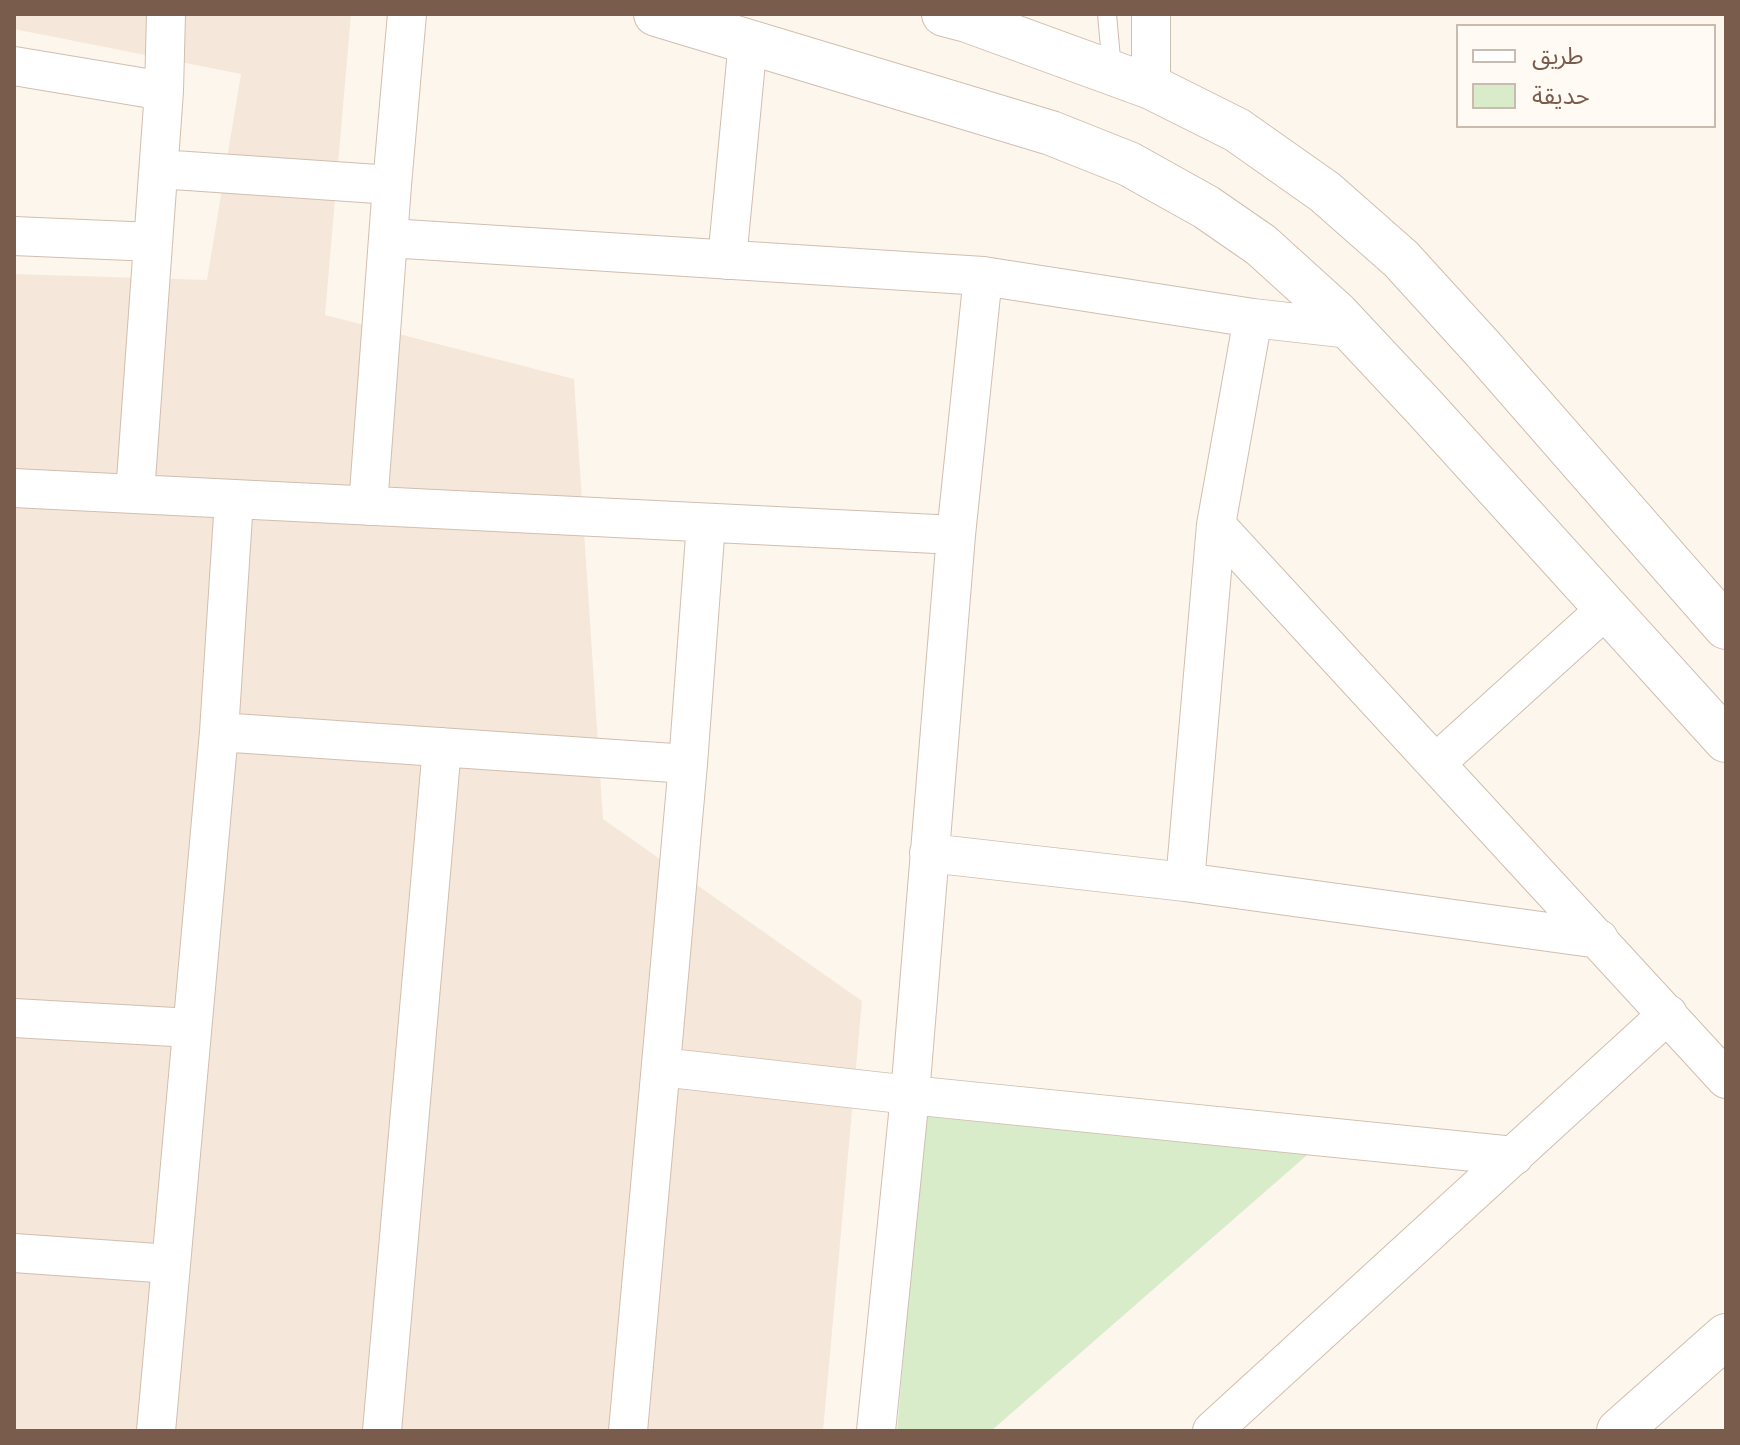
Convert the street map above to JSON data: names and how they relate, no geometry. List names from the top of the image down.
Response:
{
  "legend": ["طريق", "حديقة"]
}
